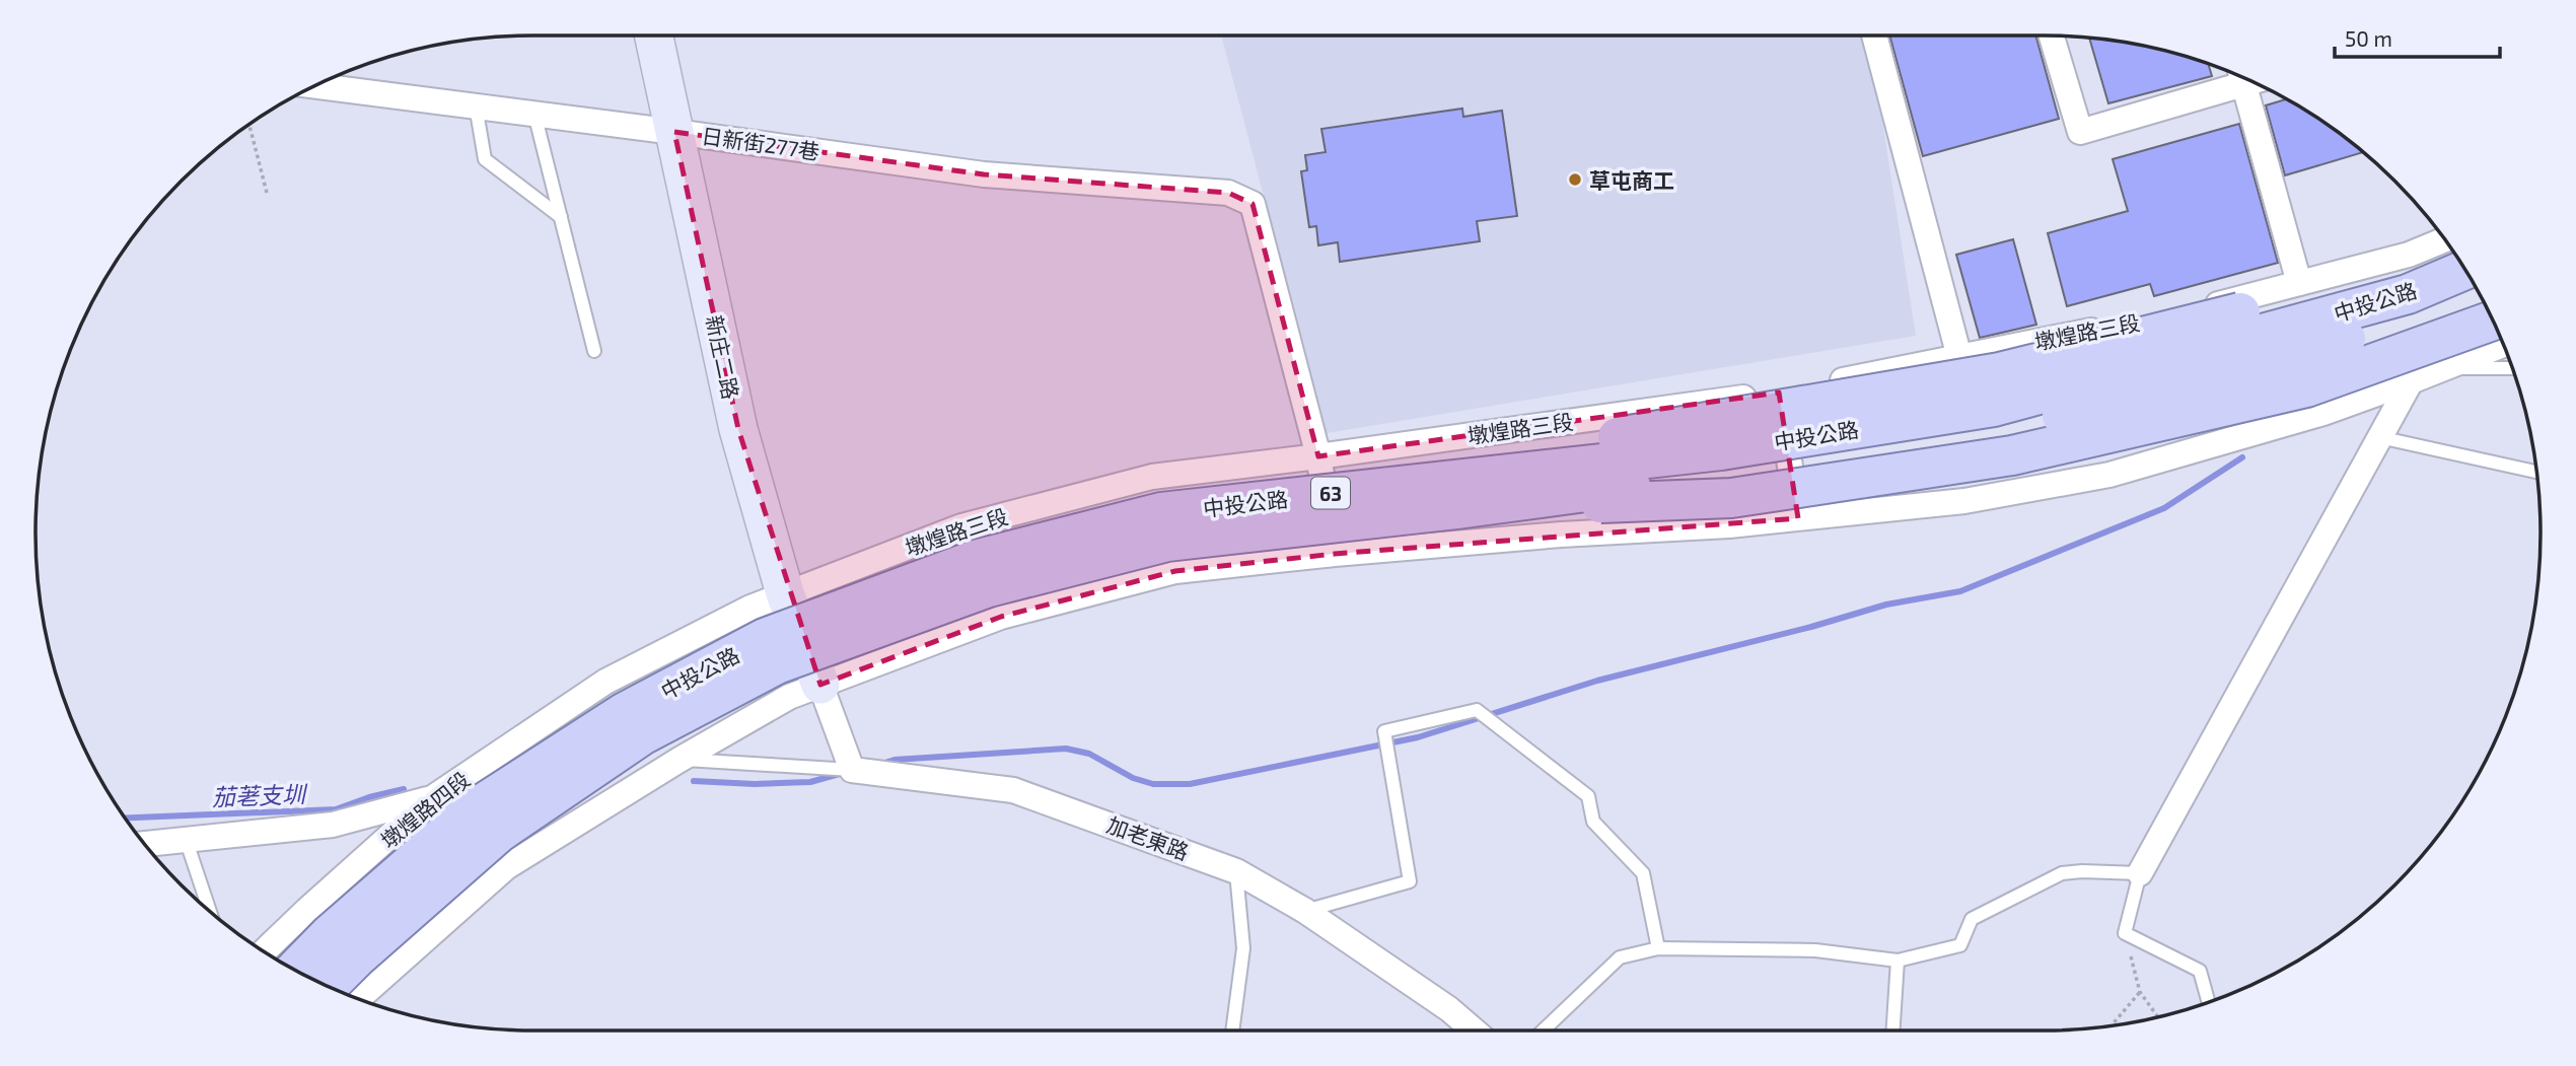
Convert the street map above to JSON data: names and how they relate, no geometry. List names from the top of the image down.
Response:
{
  "streets": {
    "main road": ["中投公路", "63"],
    "street": [
      "日新街277巷",
      "墩煌路三段",
      "新庄二路",
      "墩煌路四段",
      "加老東路"
    ]
  },
  "crossings": [
    ["日新街277巷", "墩煌路三段"],
    ["日新街277巷", "新庄二路"],
    ["墩煌路三段", "新庄二路"],
    ["墩煌路三段", "墩煌路四段"]
  ],
  "water": ["茄荖支圳"],
  "places": ["草屯商工"],
  "scale_bar": "50 m"
}
